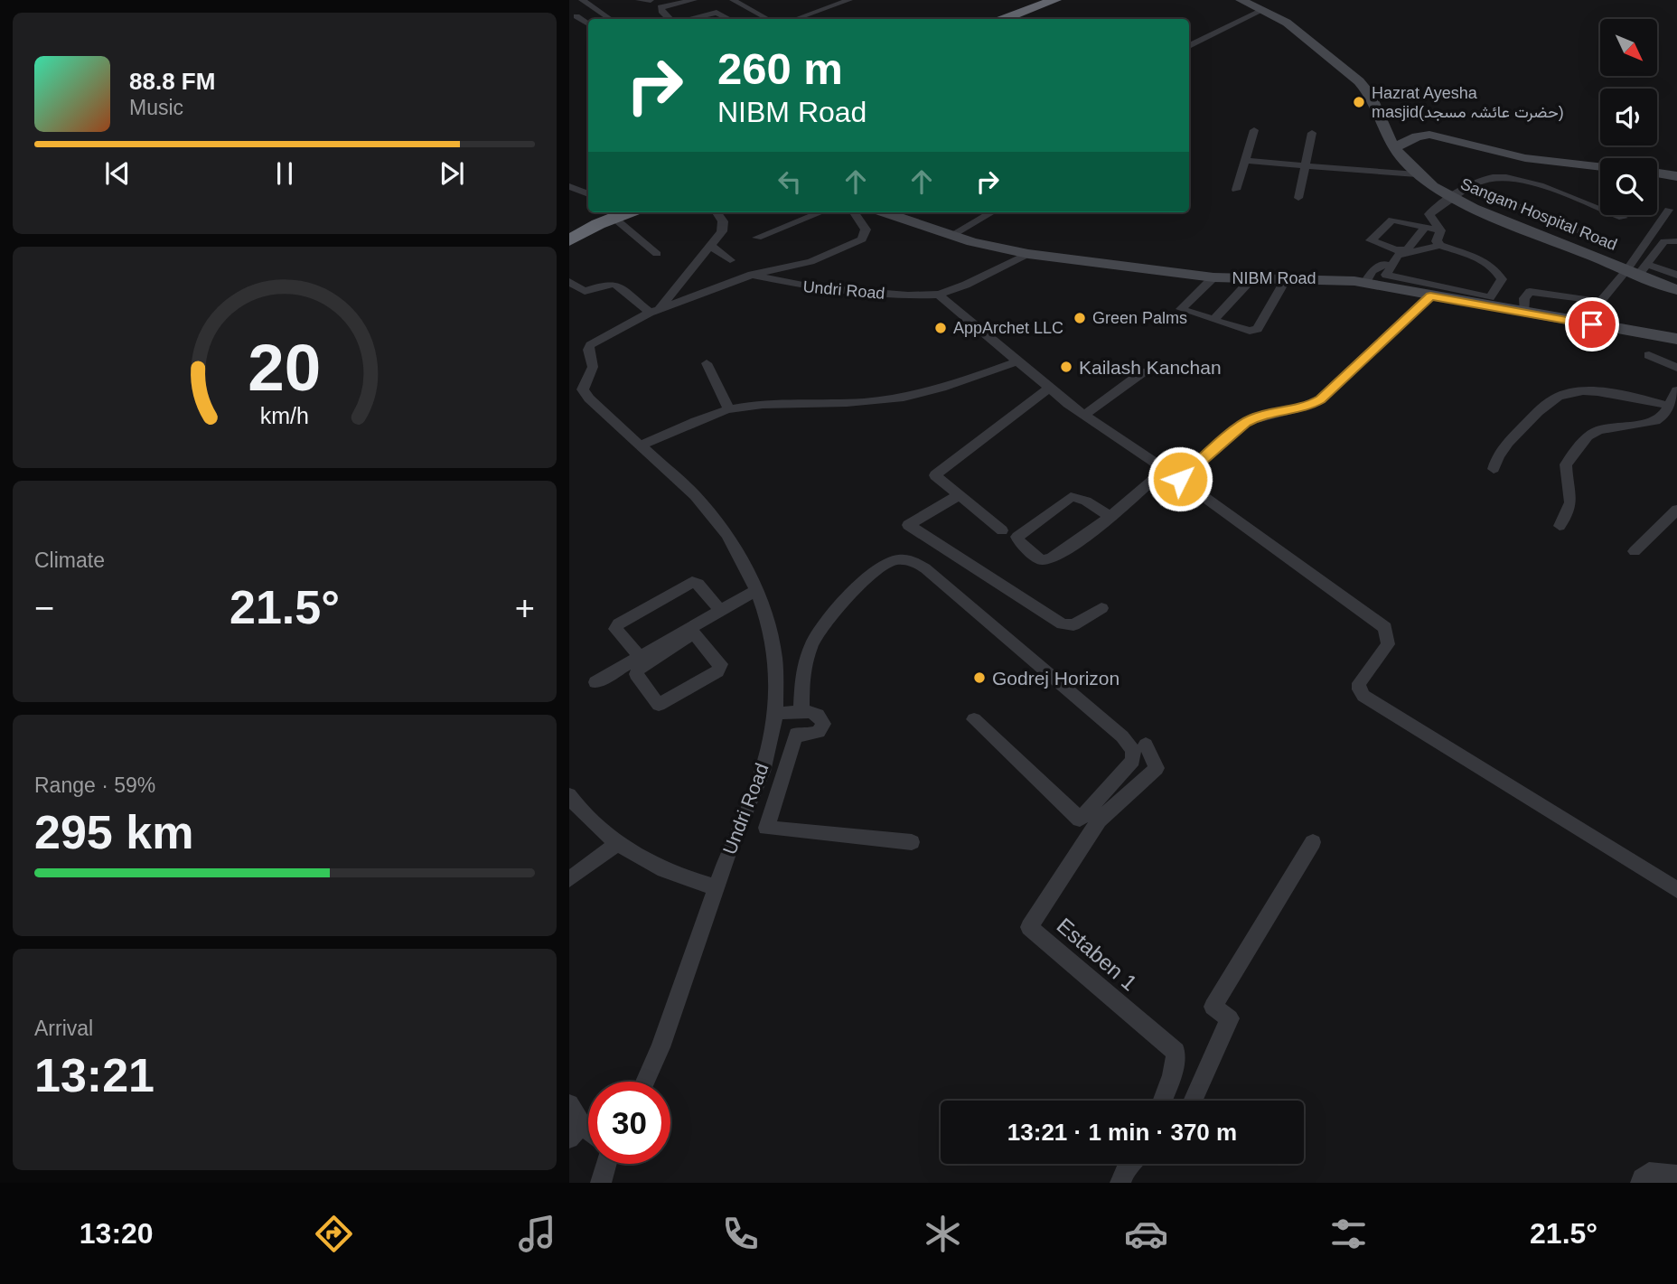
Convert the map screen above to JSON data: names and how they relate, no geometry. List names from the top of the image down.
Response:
{
  "streets": {
    "main road": ["Sangam Hospital Road", "NIBM Road"],
    "street": ["Undri Road", "Estaben 1"]
  },
  "crossings": [
    ["NIBM Road", "Undri Road"]
  ],
  "places": [
    "Hazrat Ayesha masjid(حضرت عائشہ مسجد)",
    "Green Palms",
    "AppArchet LLC",
    "Kailash Kanchan",
    "Godrej Horizon"
  ],
  "north": "bottom right",
  "page": {
    "turn": ["260 m", "NIBM Road"],
    "song": ["88.8 FM", "Music"],
    "tile": [
      "Climate",
      ["Range · 59%", "295 km"],
      ["Arrival", "13:21"]
    ],
    "heat": ["−", "21.5°", "+"],
    "limit": "30",
    "trip": "13:21 · 1 min · 370 m",
    "tabs": ["13:20", "21.5°"],
    "gauge": ["20", "km/h"]
  }
}
